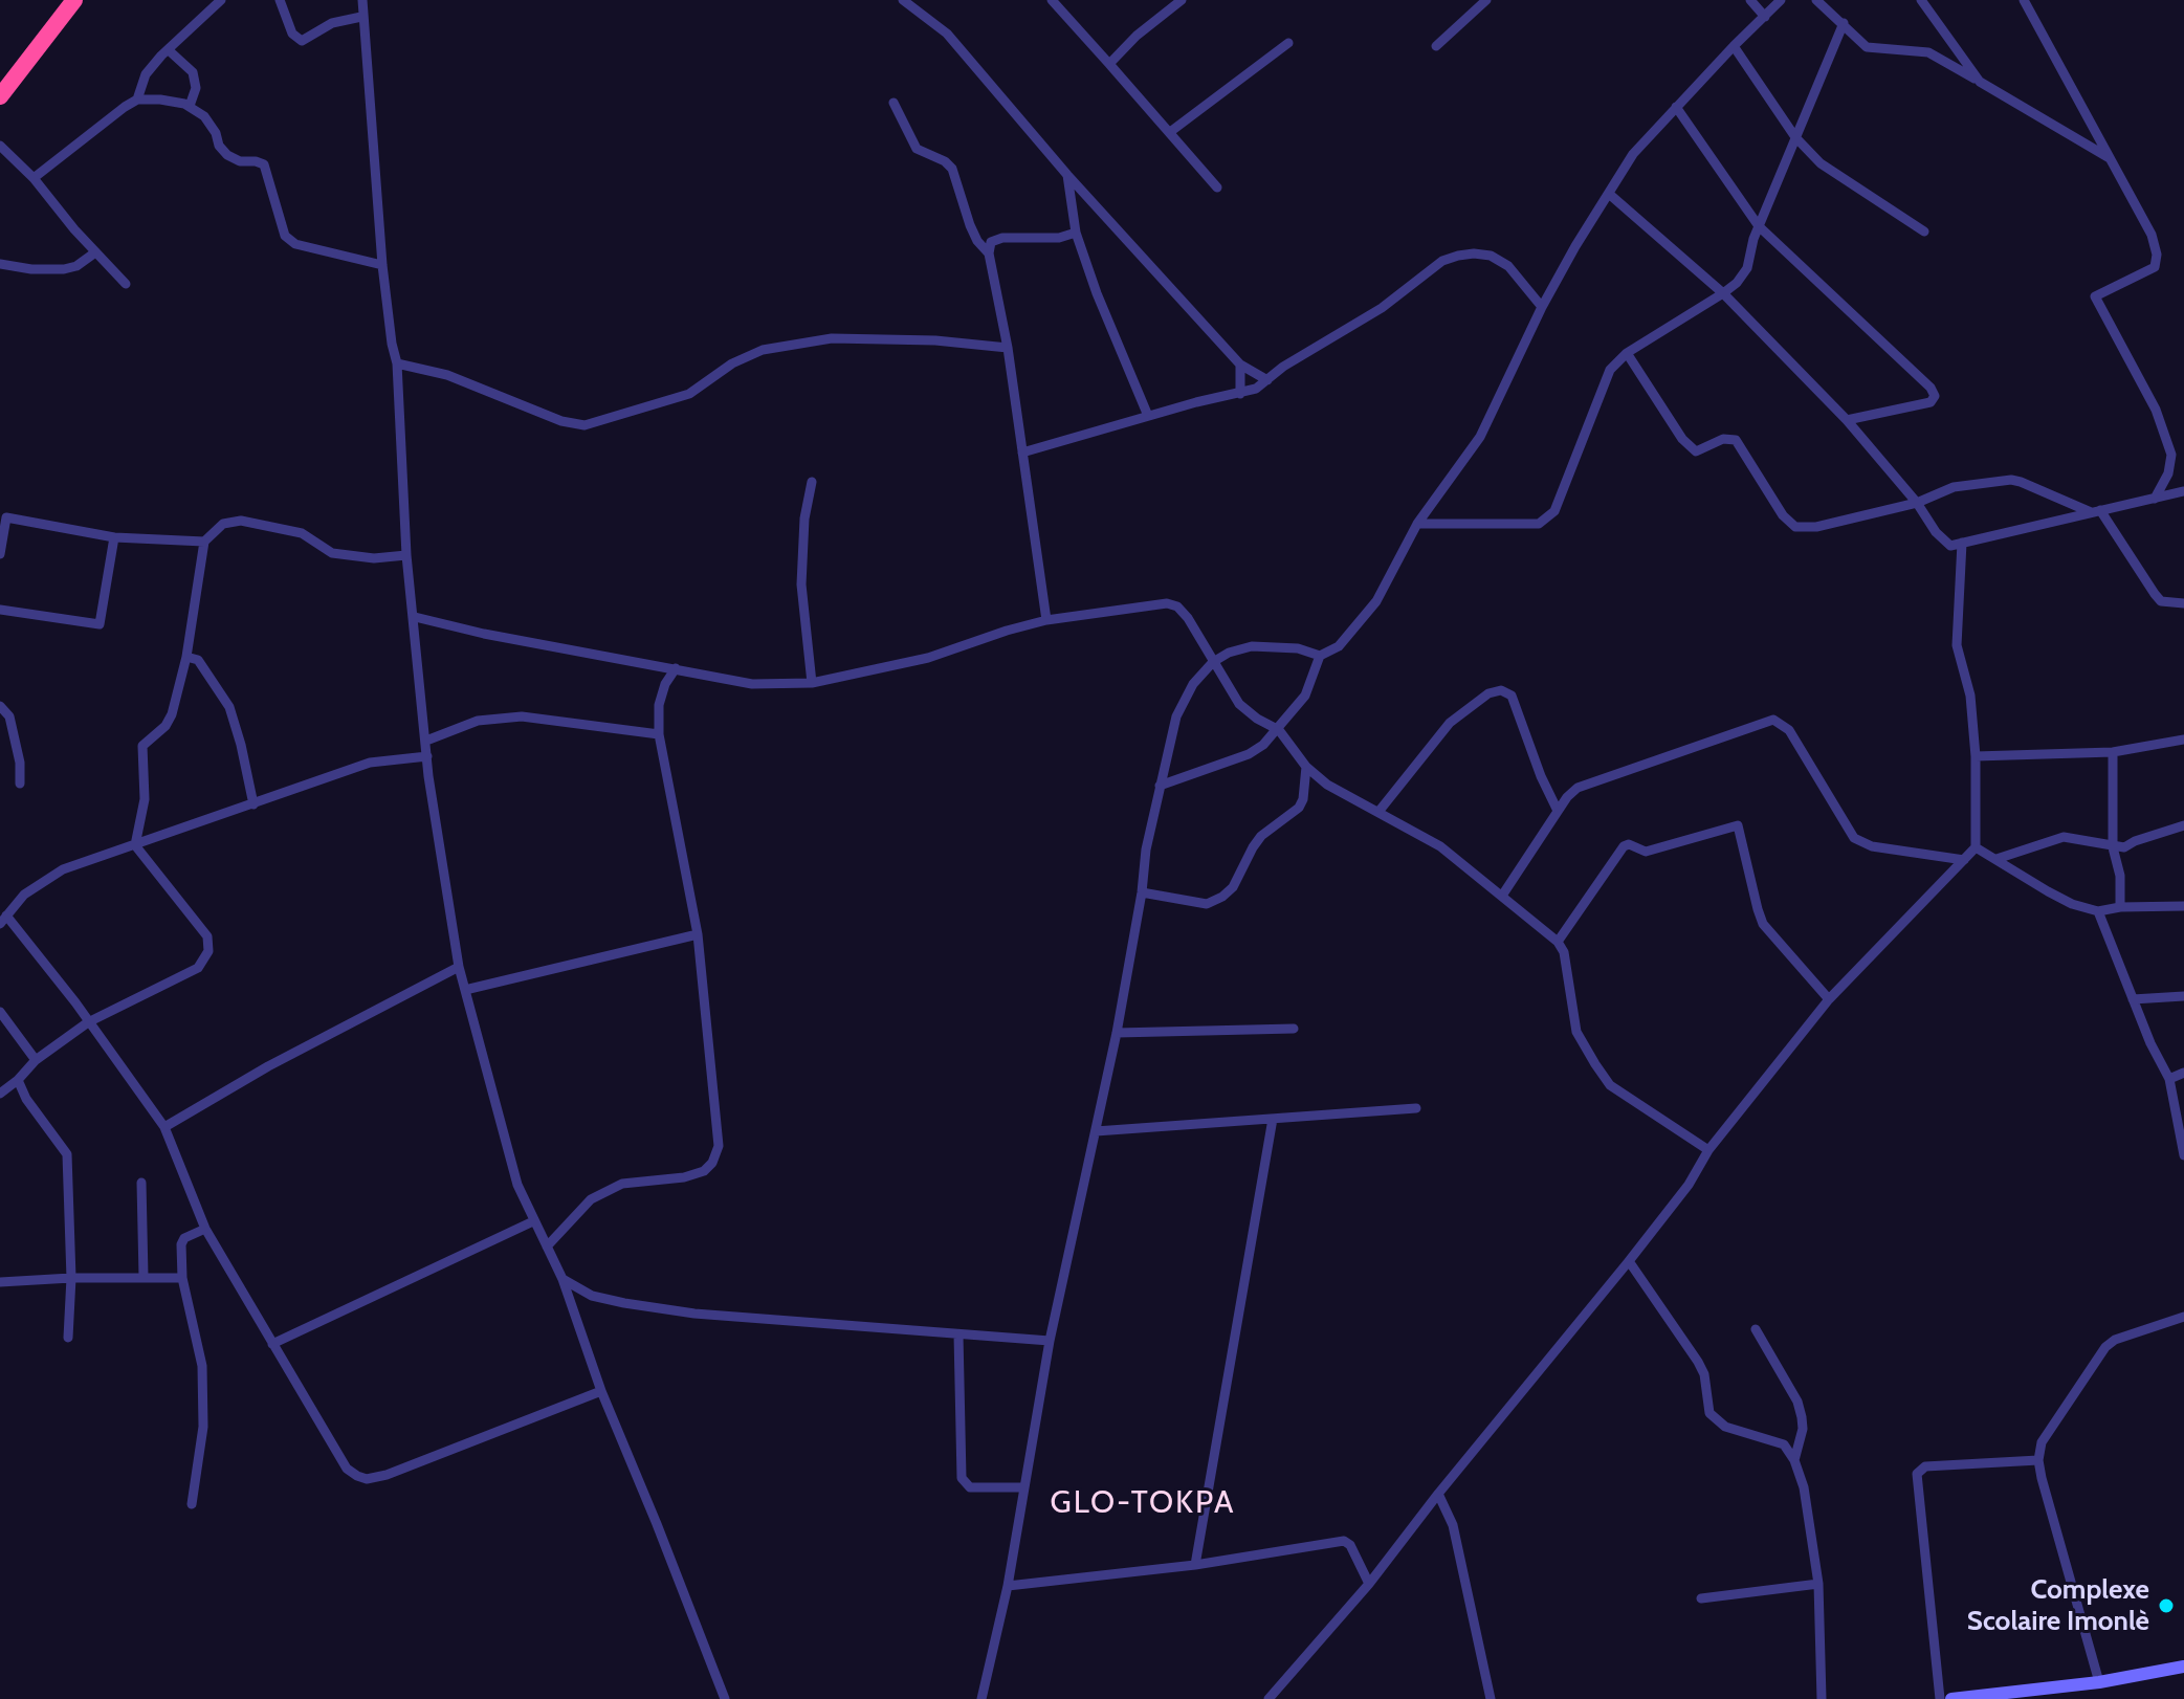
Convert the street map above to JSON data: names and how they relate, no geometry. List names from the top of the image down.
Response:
{
  "districts": ["GLO-TOKPA"],
  "places": ["Complexe Scolaire Imonlè"]
}
